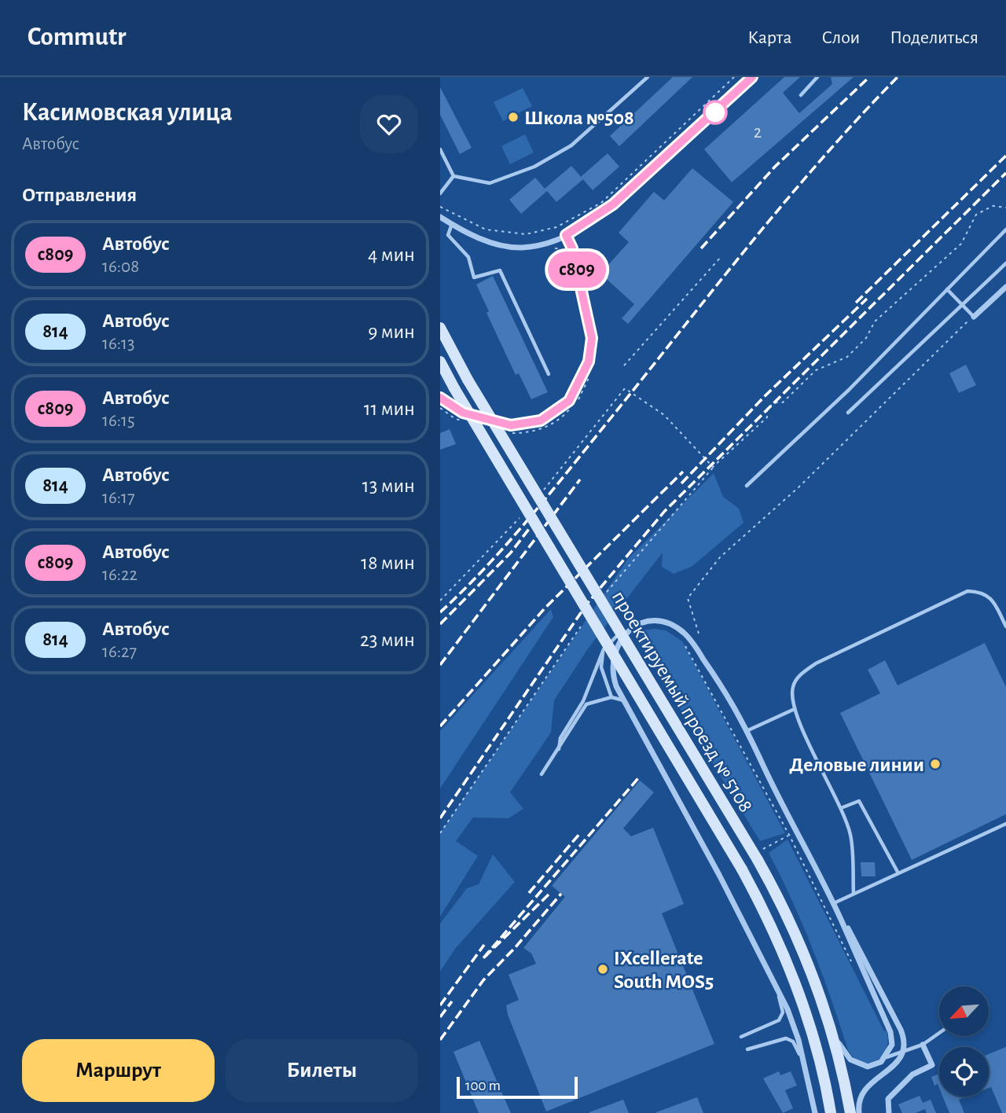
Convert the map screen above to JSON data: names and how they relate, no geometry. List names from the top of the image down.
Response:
{
  "streets": {
    "main road": ["проектируемый проезд № 5108"]
  },
  "places": ["Школа №508", "Деловые линии", "IXcellerate South MOS5"],
  "lines": ["bus line с809"],
  "house_numbers": ["2"],
  "scale_bar": "100 m",
  "north": "bottom left",
  "page": {
    "header": "Commutr",
    "nav": ["Карта", "Слои", "Поделиться"],
    "heading": [
      ["Касимовская улица", "Автобус"],
      "Отправления"
    ],
    "on_map": "с809",
    "list": [
      {
        "mark": "с809",
        "name": "Автобус",
        "note": "16:08",
        "value": "4 мин"
      },
      {
        "mark": "814",
        "name": "Автобус",
        "note": "16:13",
        "value": "9 мин"
      },
      {
        "mark": "с809",
        "name": "Автобус",
        "note": "16:15",
        "value": "11 мин"
      },
      {
        "mark": "814",
        "name": "Автобус",
        "note": "16:17",
        "value": "13 мин"
      },
      {
        "mark": "с809",
        "name": "Автобус",
        "note": "16:22",
        "value": "18 мин"
      },
      {
        "mark": "814",
        "name": "Автобус",
        "note": "16:27",
        "value": "23 мин"
      }
    ],
    "buttons": ["Маршрут", "Билеты"],
    "scale": "100 m"
  }
}
